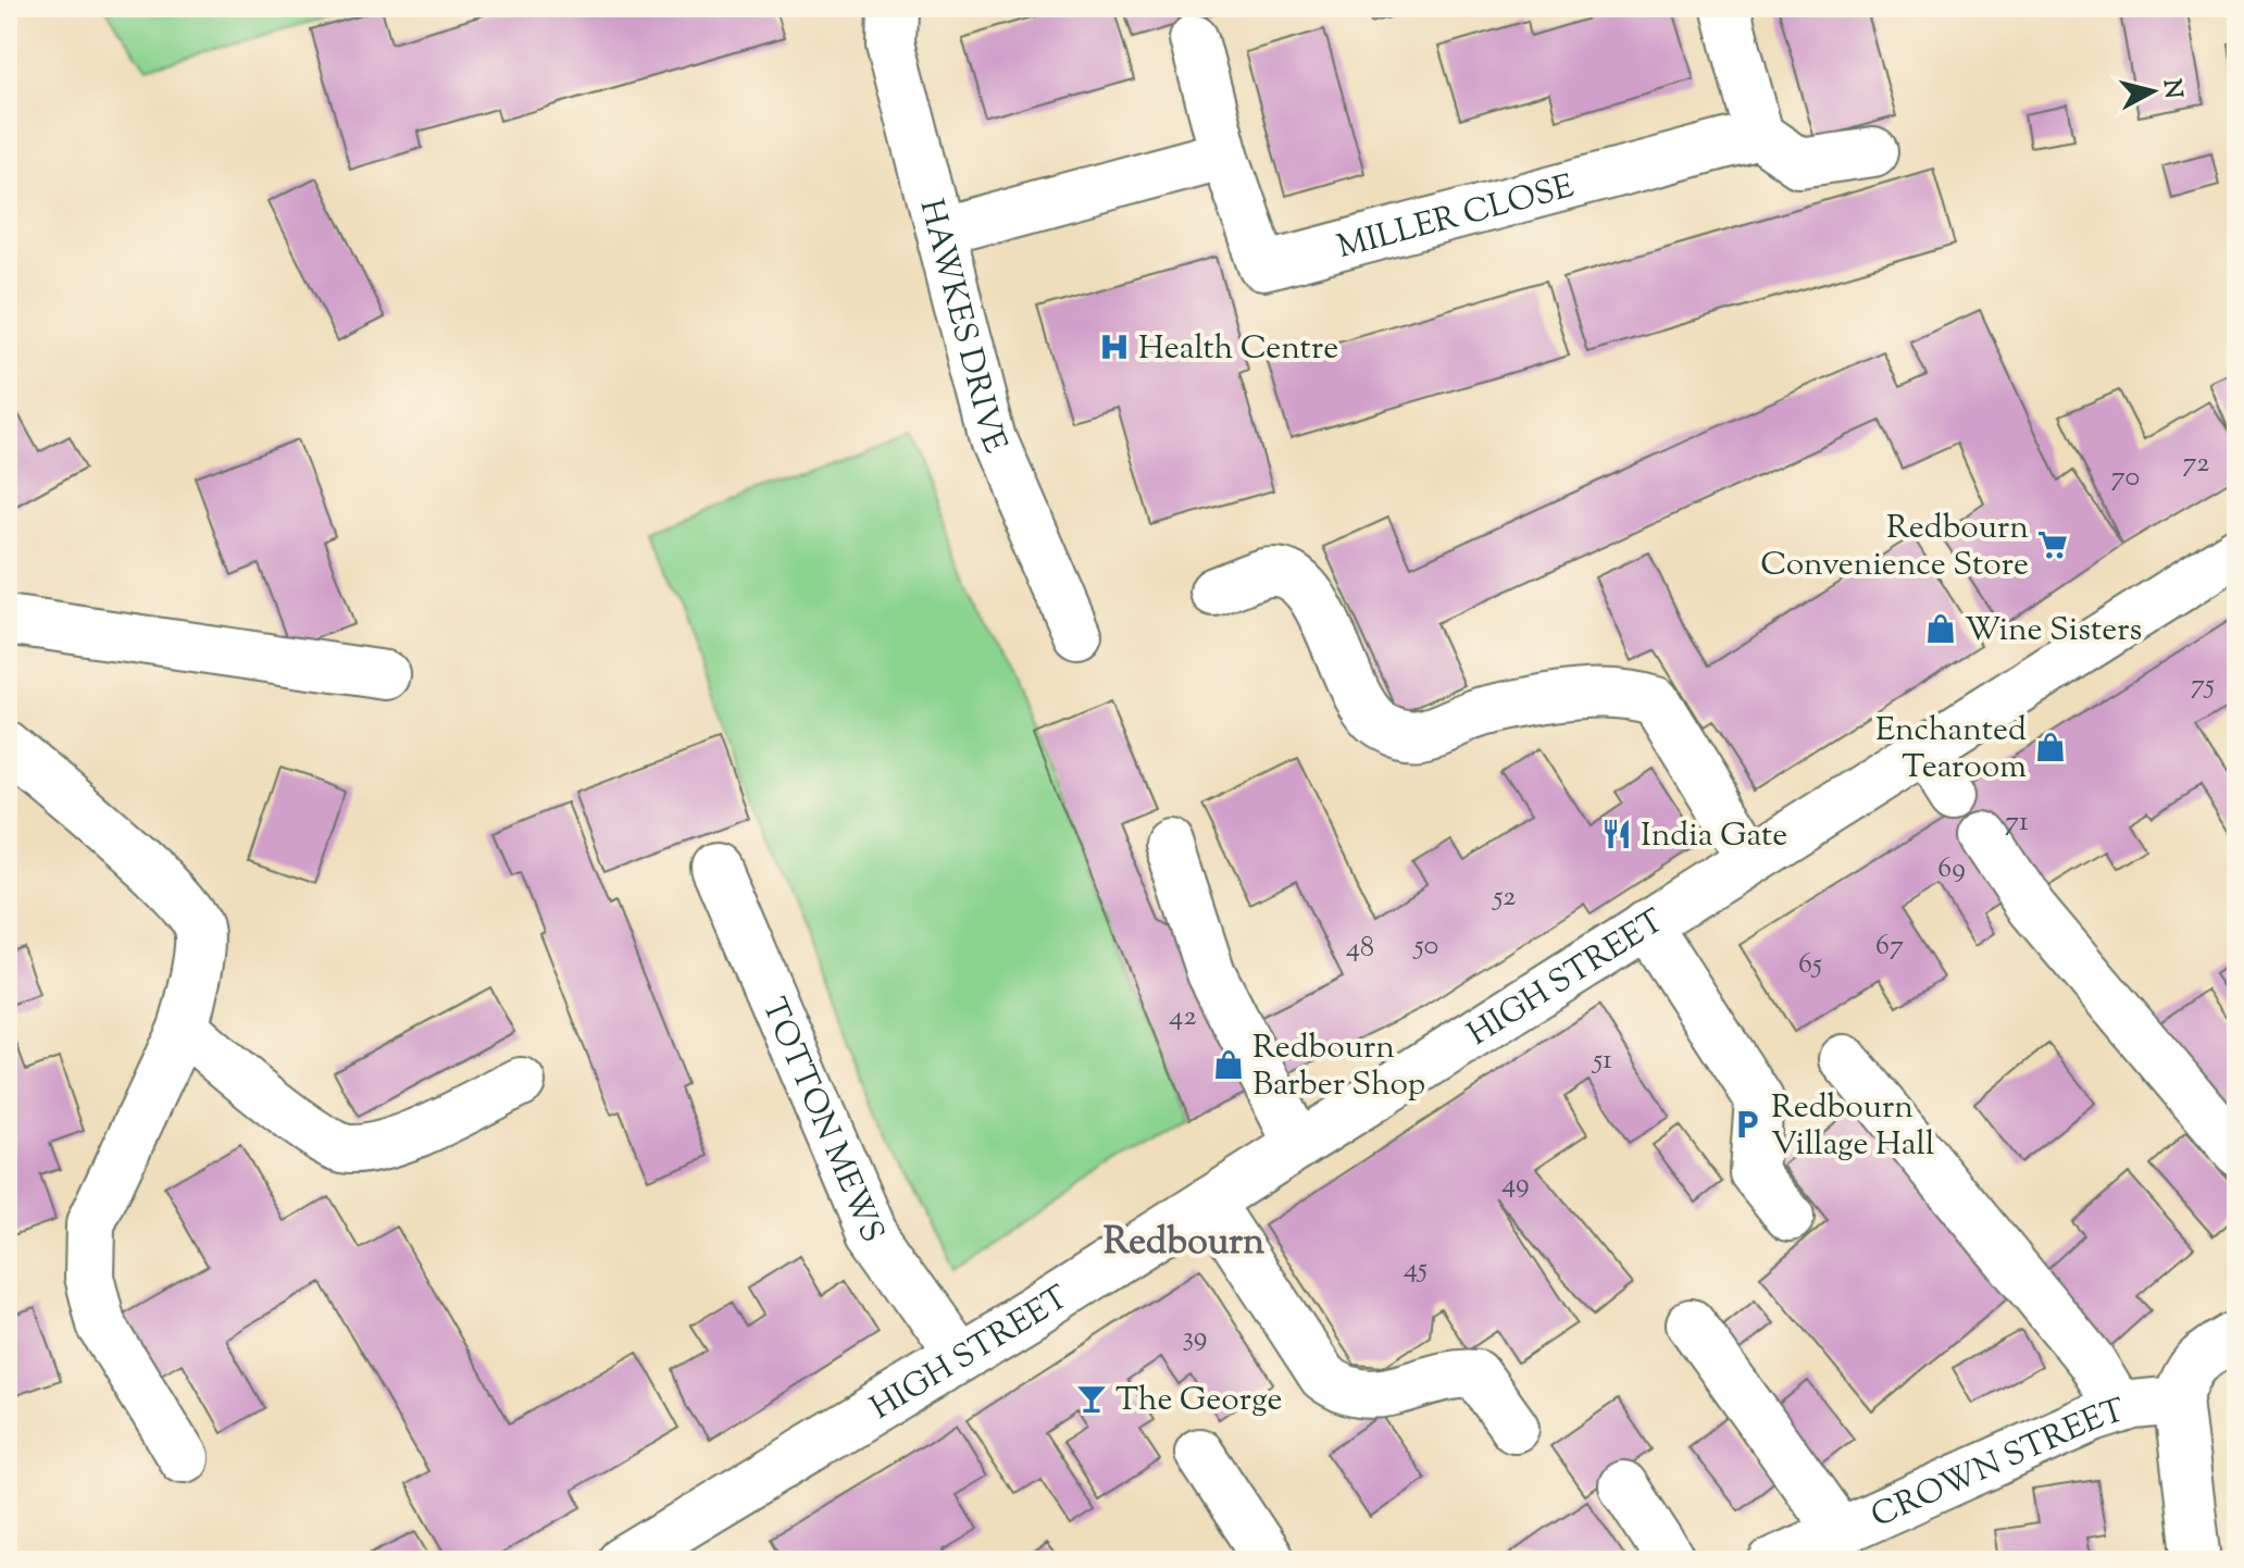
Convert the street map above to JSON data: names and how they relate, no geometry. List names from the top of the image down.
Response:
{
  "streets": {
    "street": [
      "MILLER CLOSE",
      "HAWKES DRIVE",
      "HIGH STREET",
      "TOTTON MEWS",
      "CROWN STREET"
    ]
  },
  "crossings": [
    ["HIGH STREET", "TOTTON MEWS"]
  ],
  "districts": ["Redbourn"],
  "places": {
    "hospital": ["Health Centre"],
    "supermarket": ["Redbourn Convenience Store"],
    "shop": ["Wine Sisters", "Enchanted Tearoom", "Redbourn Barber Shop"],
    "restaurant": ["India Gate"],
    "parking": ["Redbourn Village Hall"],
    "bar": ["The George"]
  },
  "house_numbers": [
    "72",
    "70",
    "75",
    "71",
    "69",
    "52",
    "50",
    "67",
    "48",
    "65",
    "42",
    "51",
    "49",
    "45",
    "39"
  ],
  "north": "right"
}
